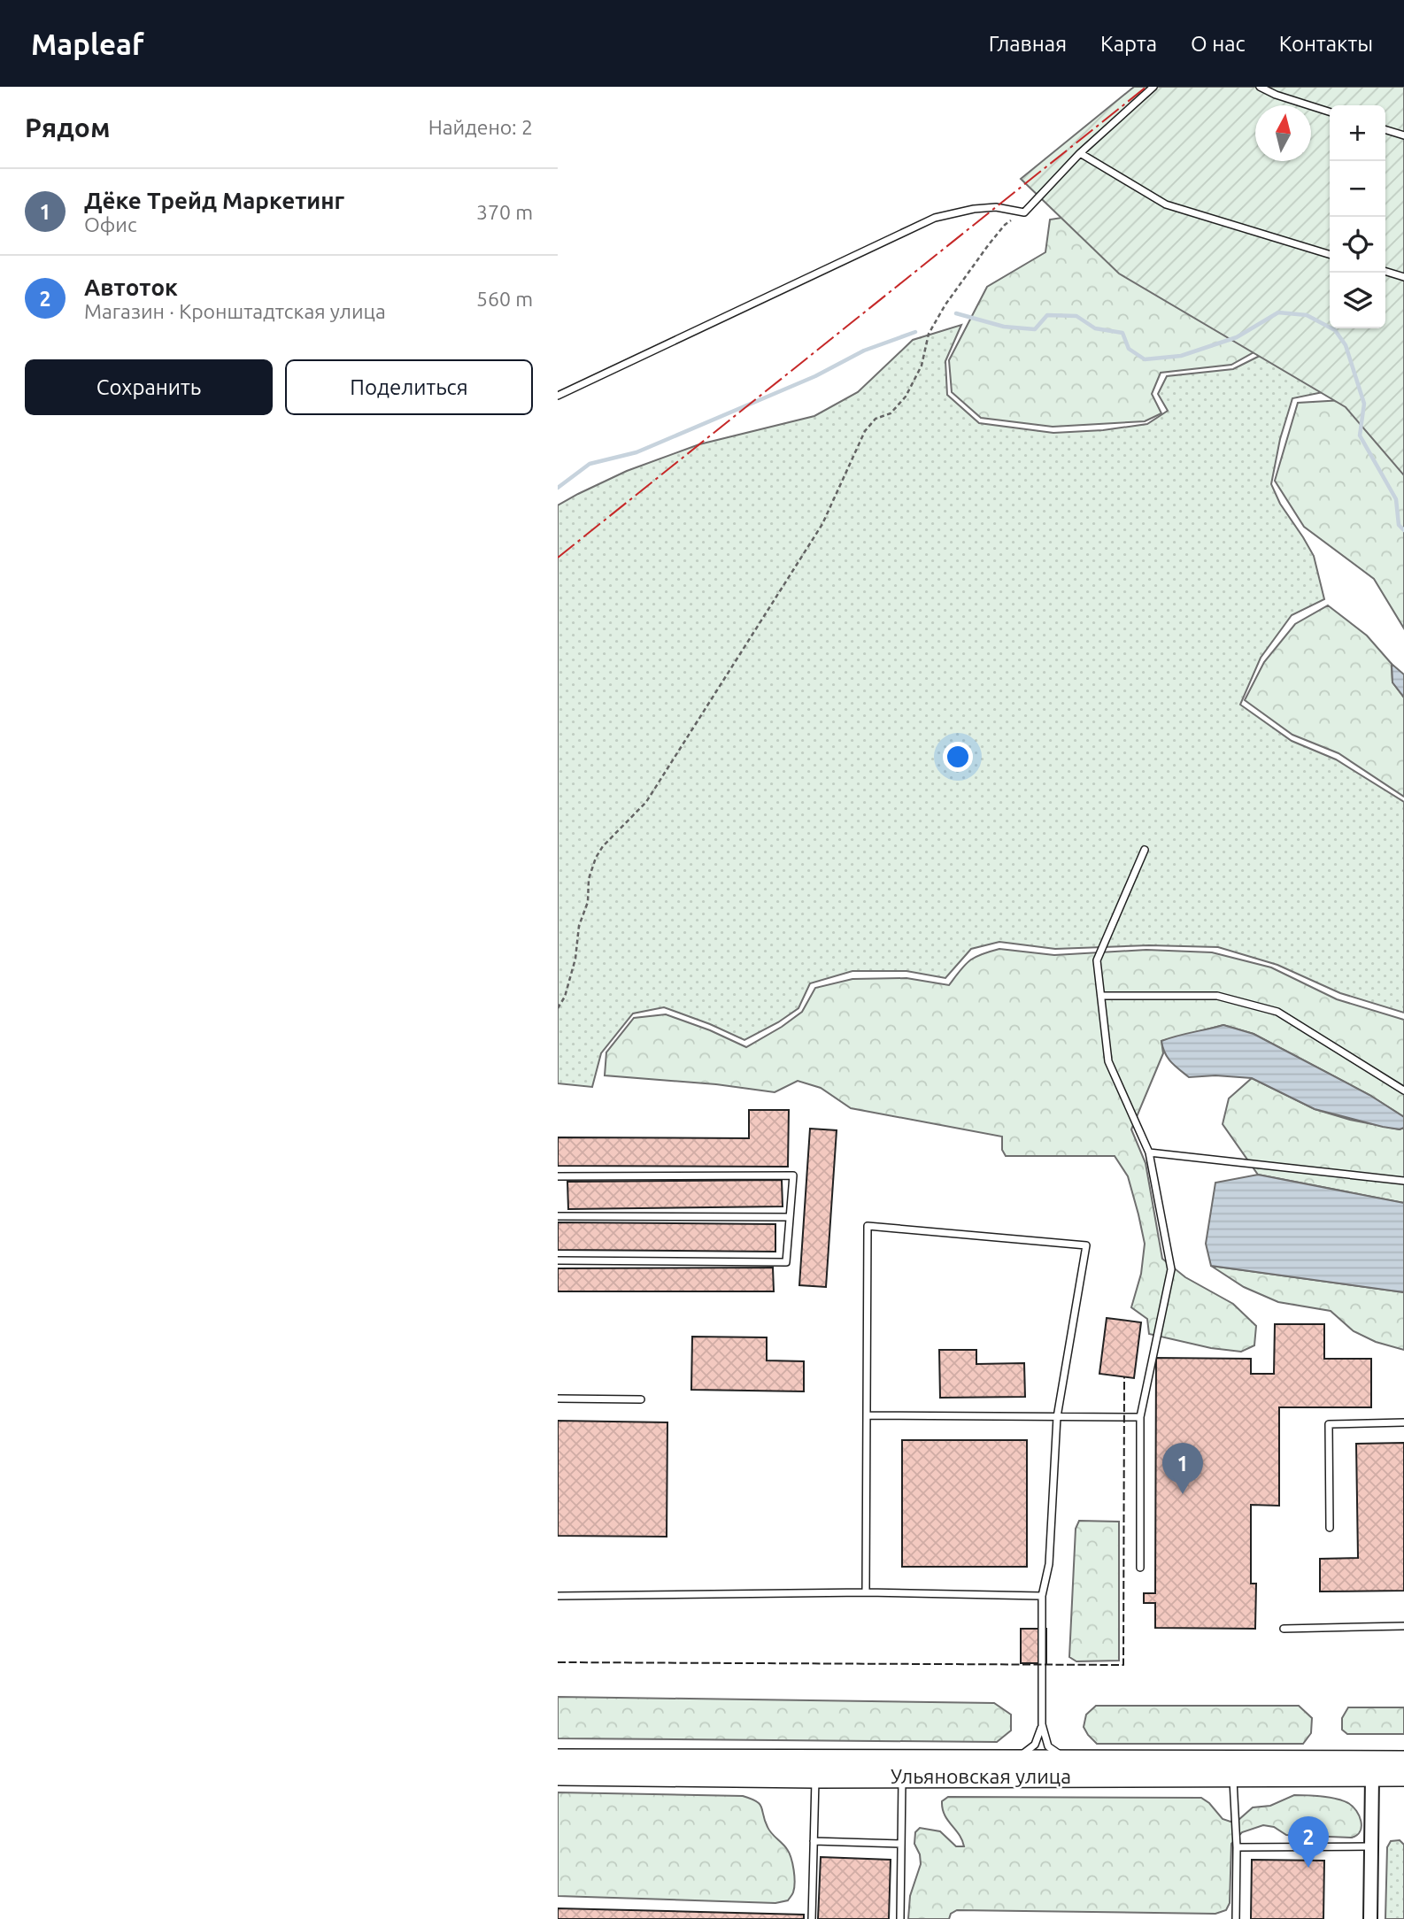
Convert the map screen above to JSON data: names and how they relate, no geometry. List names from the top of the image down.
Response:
{
  "streets": {
    "highway": ["Ульяновская улица"]
  },
  "north": "top",
  "page": {
    "header": "Mapleaf",
    "nav": [
      "Главная",
      "Карта",
      "О нас",
      "Контакты"
    ],
    "heading": ["Рядом", "Найдено: 2"],
    "map_buttons": ["+", "−"],
    "list": [
      {
        "mark": "1",
        "name": "Дёке Трейд Маркетинг",
        "note": "Офис",
        "value": "370 m"
      },
      {
        "mark": "2",
        "name": "Автоток",
        "note": "Магазин · Кронштадтская улица",
        "value": "560 m"
      }
    ],
    "buttons": ["Сохранить", "Поделиться"],
    "pins": ["1", "2"]
  }
}
